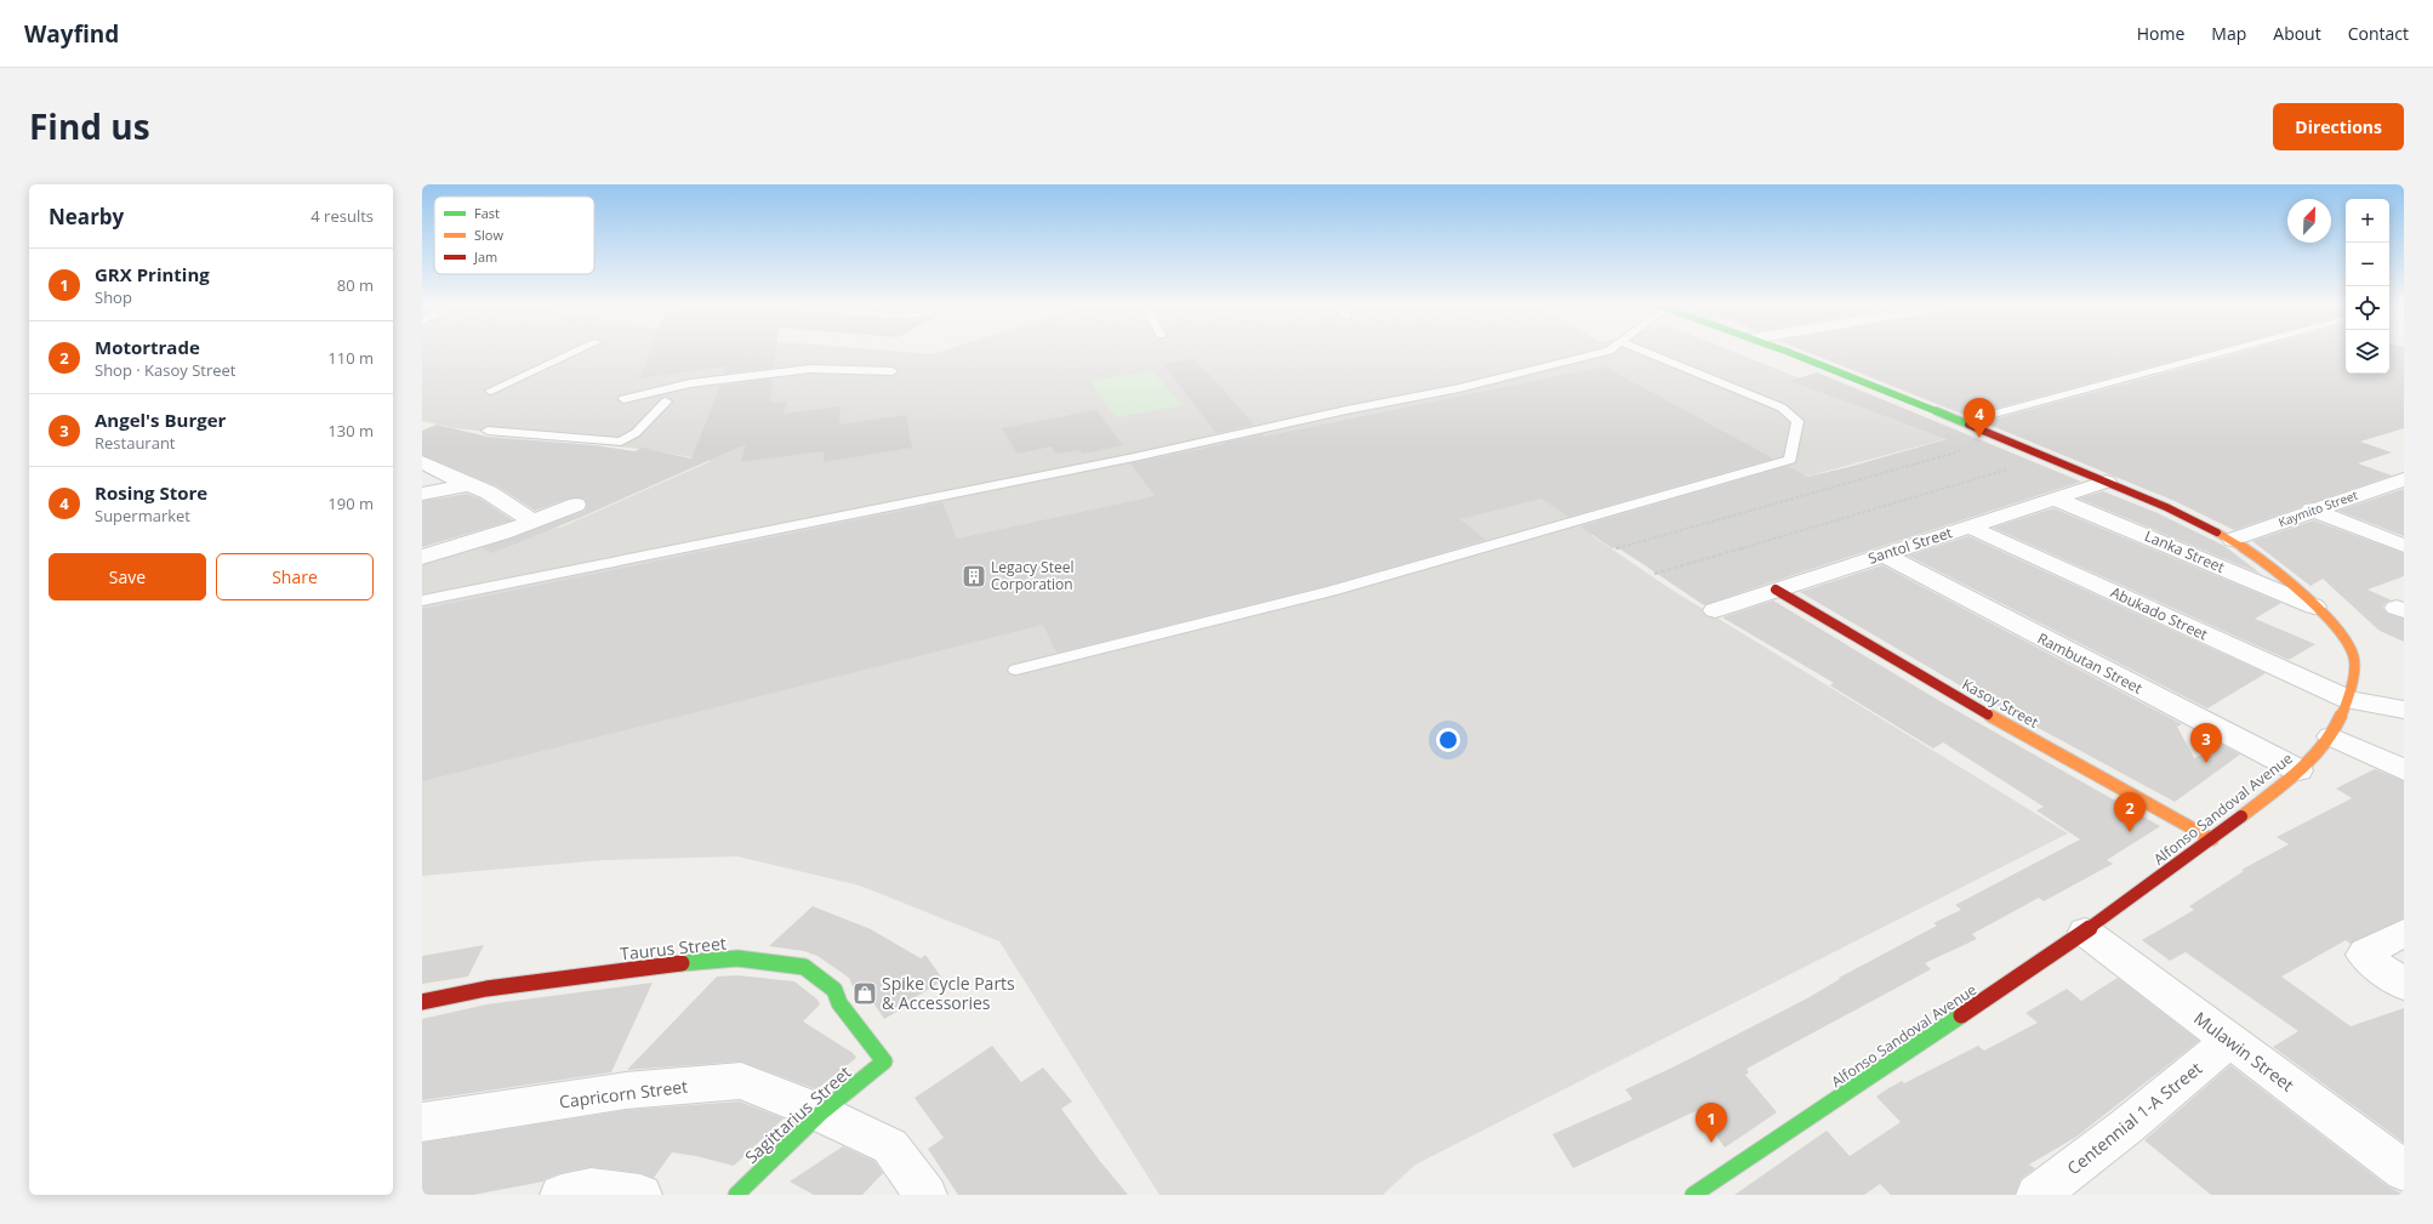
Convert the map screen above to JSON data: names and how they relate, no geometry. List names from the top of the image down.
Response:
{
  "streets": {
    "main road": [
      "Kasoy Street",
      "Alfonso Sandoval Avenue",
      "Taurus Street",
      "Sagittarius Street"
    ],
    "street": [
      "Kaymito Street",
      "Santol Street",
      "Lanka Street",
      "Abukado Street",
      "Rambutan Street",
      "Mulawin Street",
      "Capricorn Street",
      "Centennial 1-A Street"
    ]
  },
  "crossings": [
    ["Kaymito Street", "Alfonso Sandoval Avenue"],
    ["Santol Street", "Lanka Street"],
    ["Santol Street", "Abukado Street"],
    ["Santol Street", "Rambutan Street"],
    ["Santol Street", "Kasoy Street"],
    ["Santol Street", "Alfonso Sandoval Avenue"],
    ["Lanka Street", "Alfonso Sandoval Avenue"],
    ["Abukado Street", "Alfonso Sandoval Avenue"],
    ["Rambutan Street", "Alfonso Sandoval Avenue"],
    ["Kasoy Street", "Alfonso Sandoval Avenue"],
    ["Alfonso Sandoval Avenue", "Mulawin Street"],
    ["Taurus Street", "Sagittarius Street"],
    ["Mulawin Street", "Centennial 1-A Street"],
    ["Capricorn Street", "Sagittarius Street"]
  ],
  "places": {
    "building": ["Legacy Steel Corporation"],
    "shop": ["Spike Cycle Parts & Accessories"]
  },
  "legend": ["Fast", "Slow", "Jam"],
  "north": "top right",
  "page": {
    "header": "Wayfind",
    "nav": [
      "Home",
      "Map",
      "About",
      "Contact"
    ],
    "title": "Find us",
    "buttons": [
      "Directions",
      ["Save", "Share"]
    ],
    "heading": ["Nearby", "4 results"],
    "map_buttons": ["+", "−"],
    "list": [
      {
        "mark": "1",
        "name": "GRX Printing",
        "note": "Shop",
        "value": "80 m"
      },
      {
        "mark": "2",
        "name": "Motortrade",
        "note": "Shop · Kasoy Street",
        "value": "110 m"
      },
      {
        "mark": "3",
        "name": "Angel's Burger",
        "note": "Restaurant",
        "value": "130 m"
      },
      {
        "mark": "4",
        "name": "Rosing Store",
        "note": "Supermarket",
        "value": "190 m"
      }
    ],
    "pins": [
      "4",
      "3",
      "2",
      "1"
    ]
  }
}
